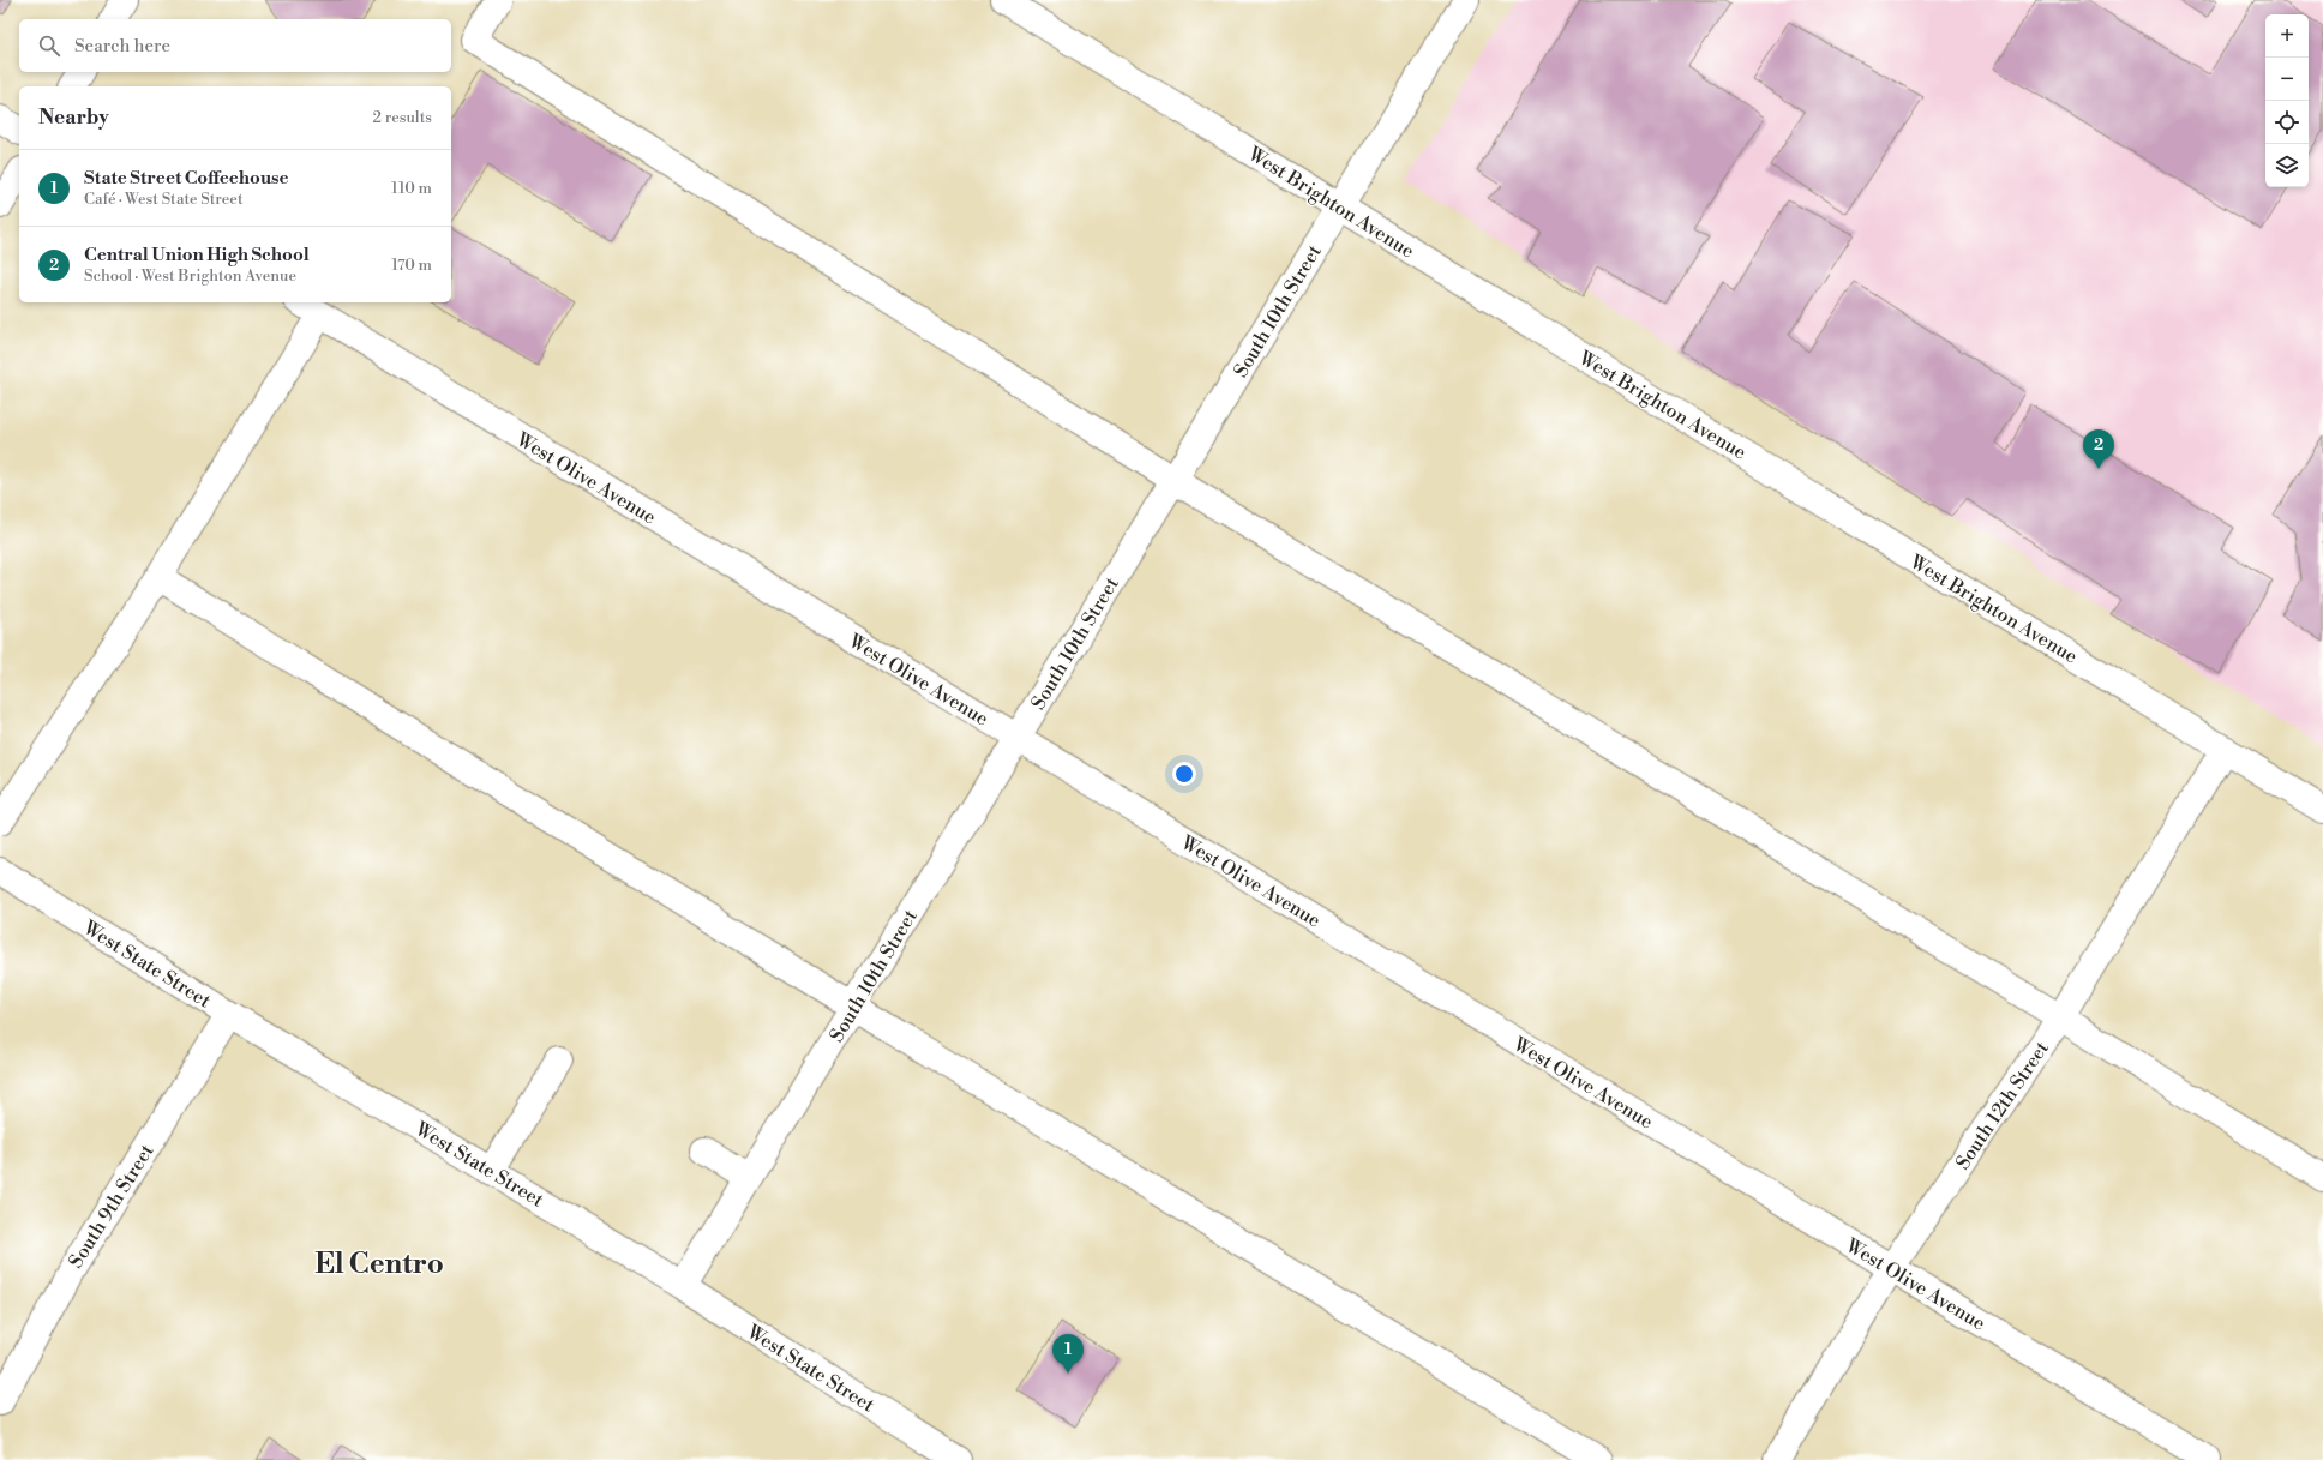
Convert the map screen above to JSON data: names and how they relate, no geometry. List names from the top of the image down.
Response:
{
  "streets": {
    "street": [
      "West Brighton Avenue",
      "South 10th Street",
      "West Olive Avenue",
      "West State Street",
      "South 12th Street",
      "South 9th Street"
    ]
  },
  "crossings": [
    ["West Brighton Avenue", "South 10th Street"],
    ["West Brighton Avenue", "South 12th Street"],
    ["South 10th Street", "West Olive Avenue"],
    ["South 10th Street", "West State Street"],
    ["West Olive Avenue", "South 12th Street"],
    ["West State Street", "South 9th Street"]
  ],
  "districts": ["El Centro"],
  "page": {
    "map_buttons": ["+", "−"],
    "search": "Search here",
    "heading": ["Nearby", "2 results"],
    "list": [
      {
        "mark": "1",
        "name": "State Street Coffeehouse",
        "note": "Café · West State Street",
        "value": "110 m"
      },
      {
        "mark": "2",
        "name": "Central Union High School",
        "note": "School · West Brighton Avenue",
        "value": "170 m"
      }
    ],
    "pins": ["2", "1"]
  }
}
